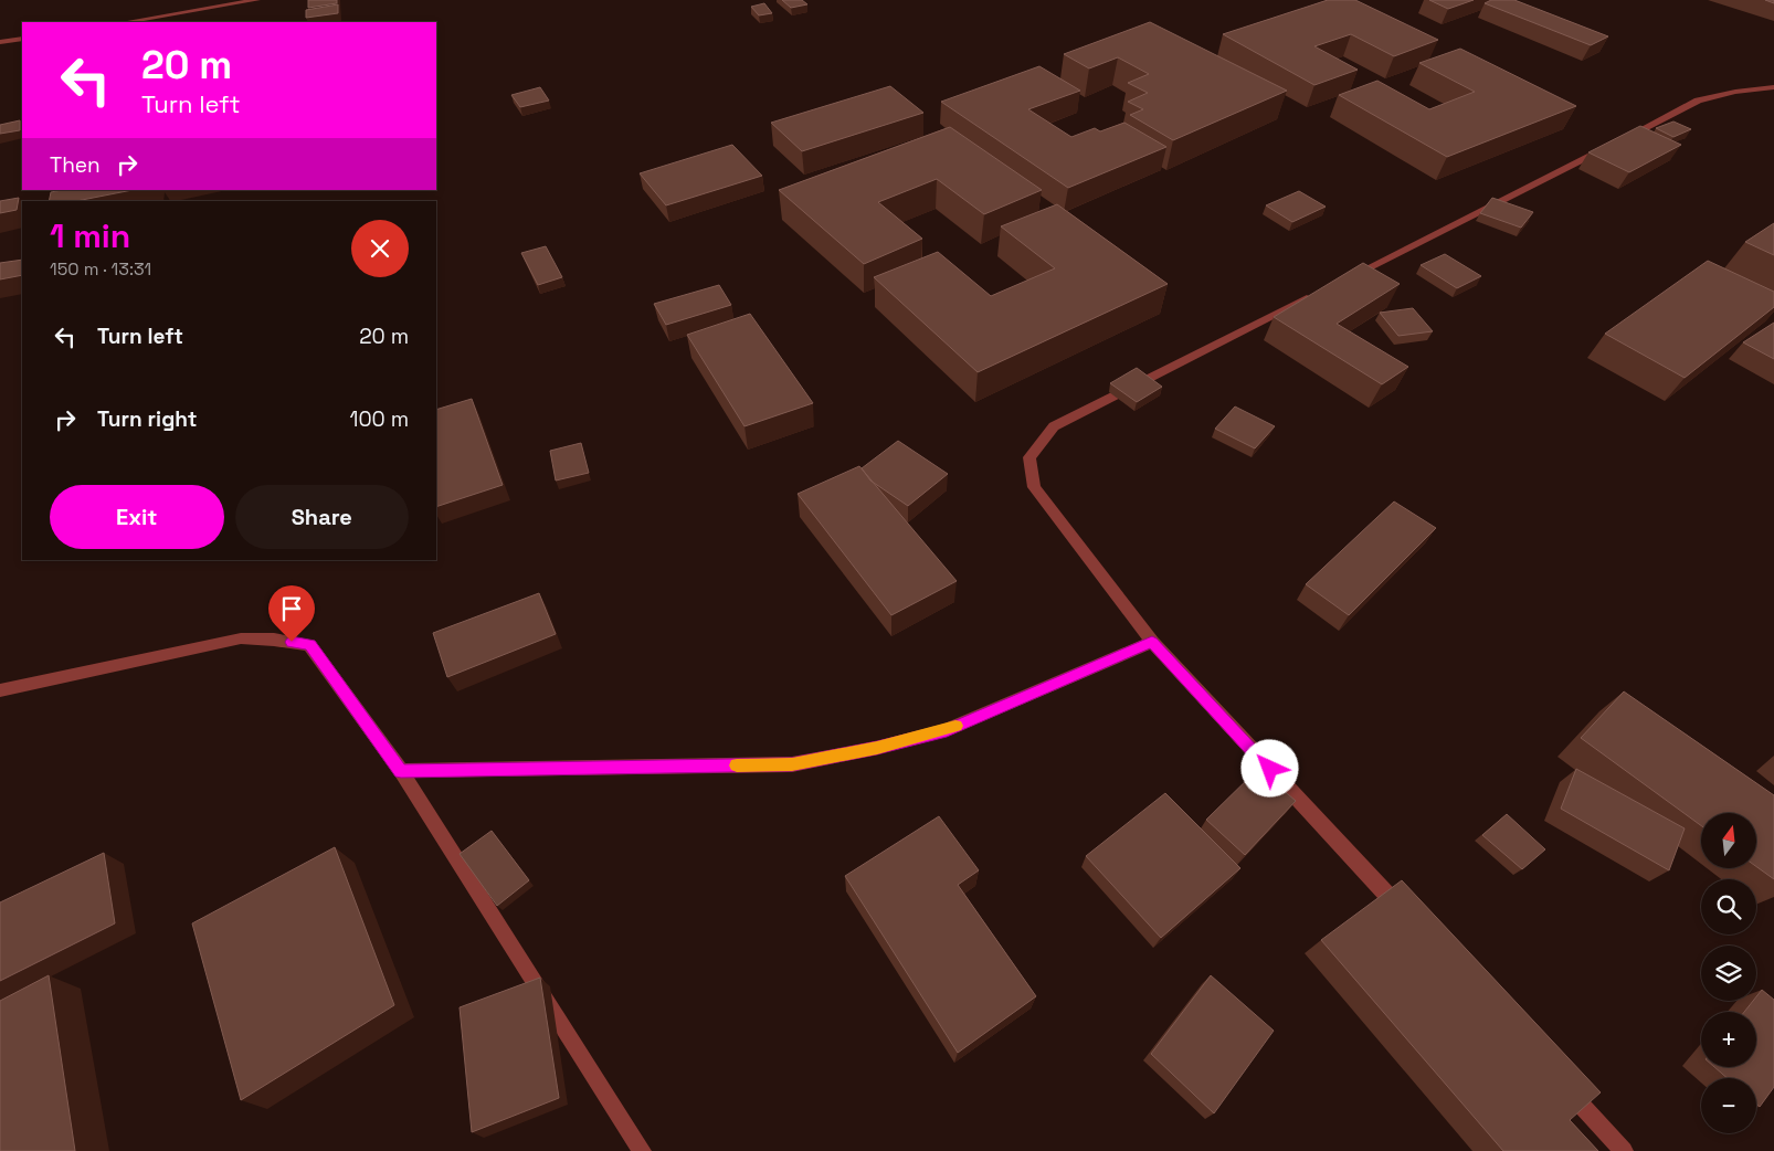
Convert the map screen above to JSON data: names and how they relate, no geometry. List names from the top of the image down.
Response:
{
  "north": "top",
  "page": {
    "turn": ["20 m", "Turn left"],
    "then": "Then",
    "heading": ["1 min", "150 m · 13:31"],
    "list": [
      {
        "name": "Turn left",
        "value": "20 m"
      },
      {
        "name": "Turn right",
        "value": "100 m"
      }
    ],
    "buttons": ["Exit", "Share"],
    "map_buttons": ["+", "−"]
  }
}
